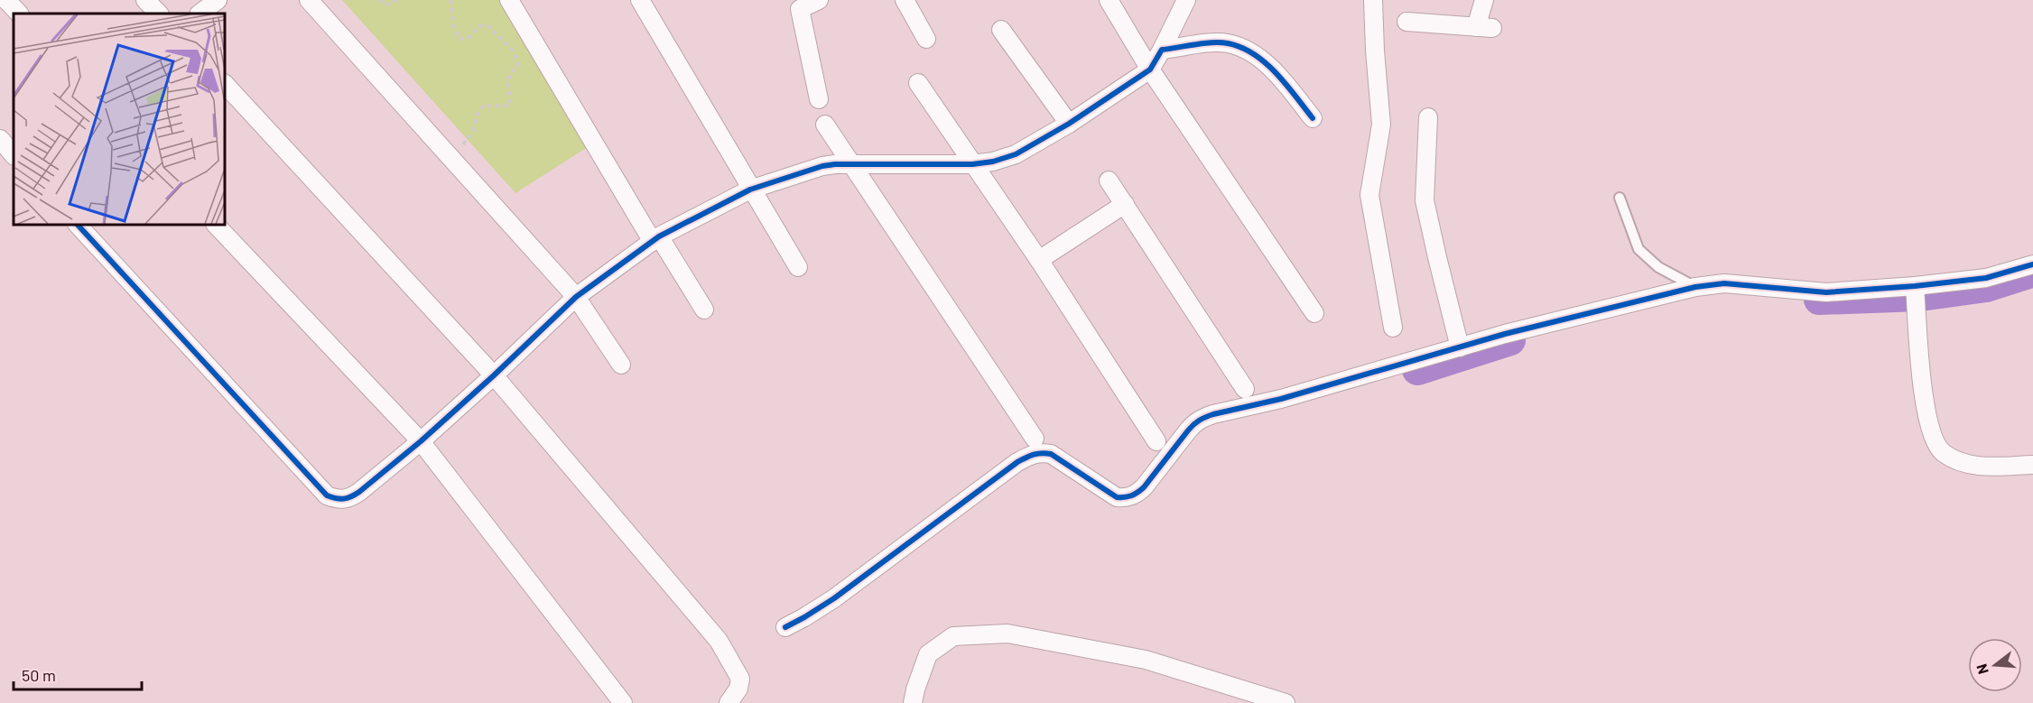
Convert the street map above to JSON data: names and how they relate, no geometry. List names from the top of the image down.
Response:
{
  "scale_bar": "50 m",
  "north": "left"
}
